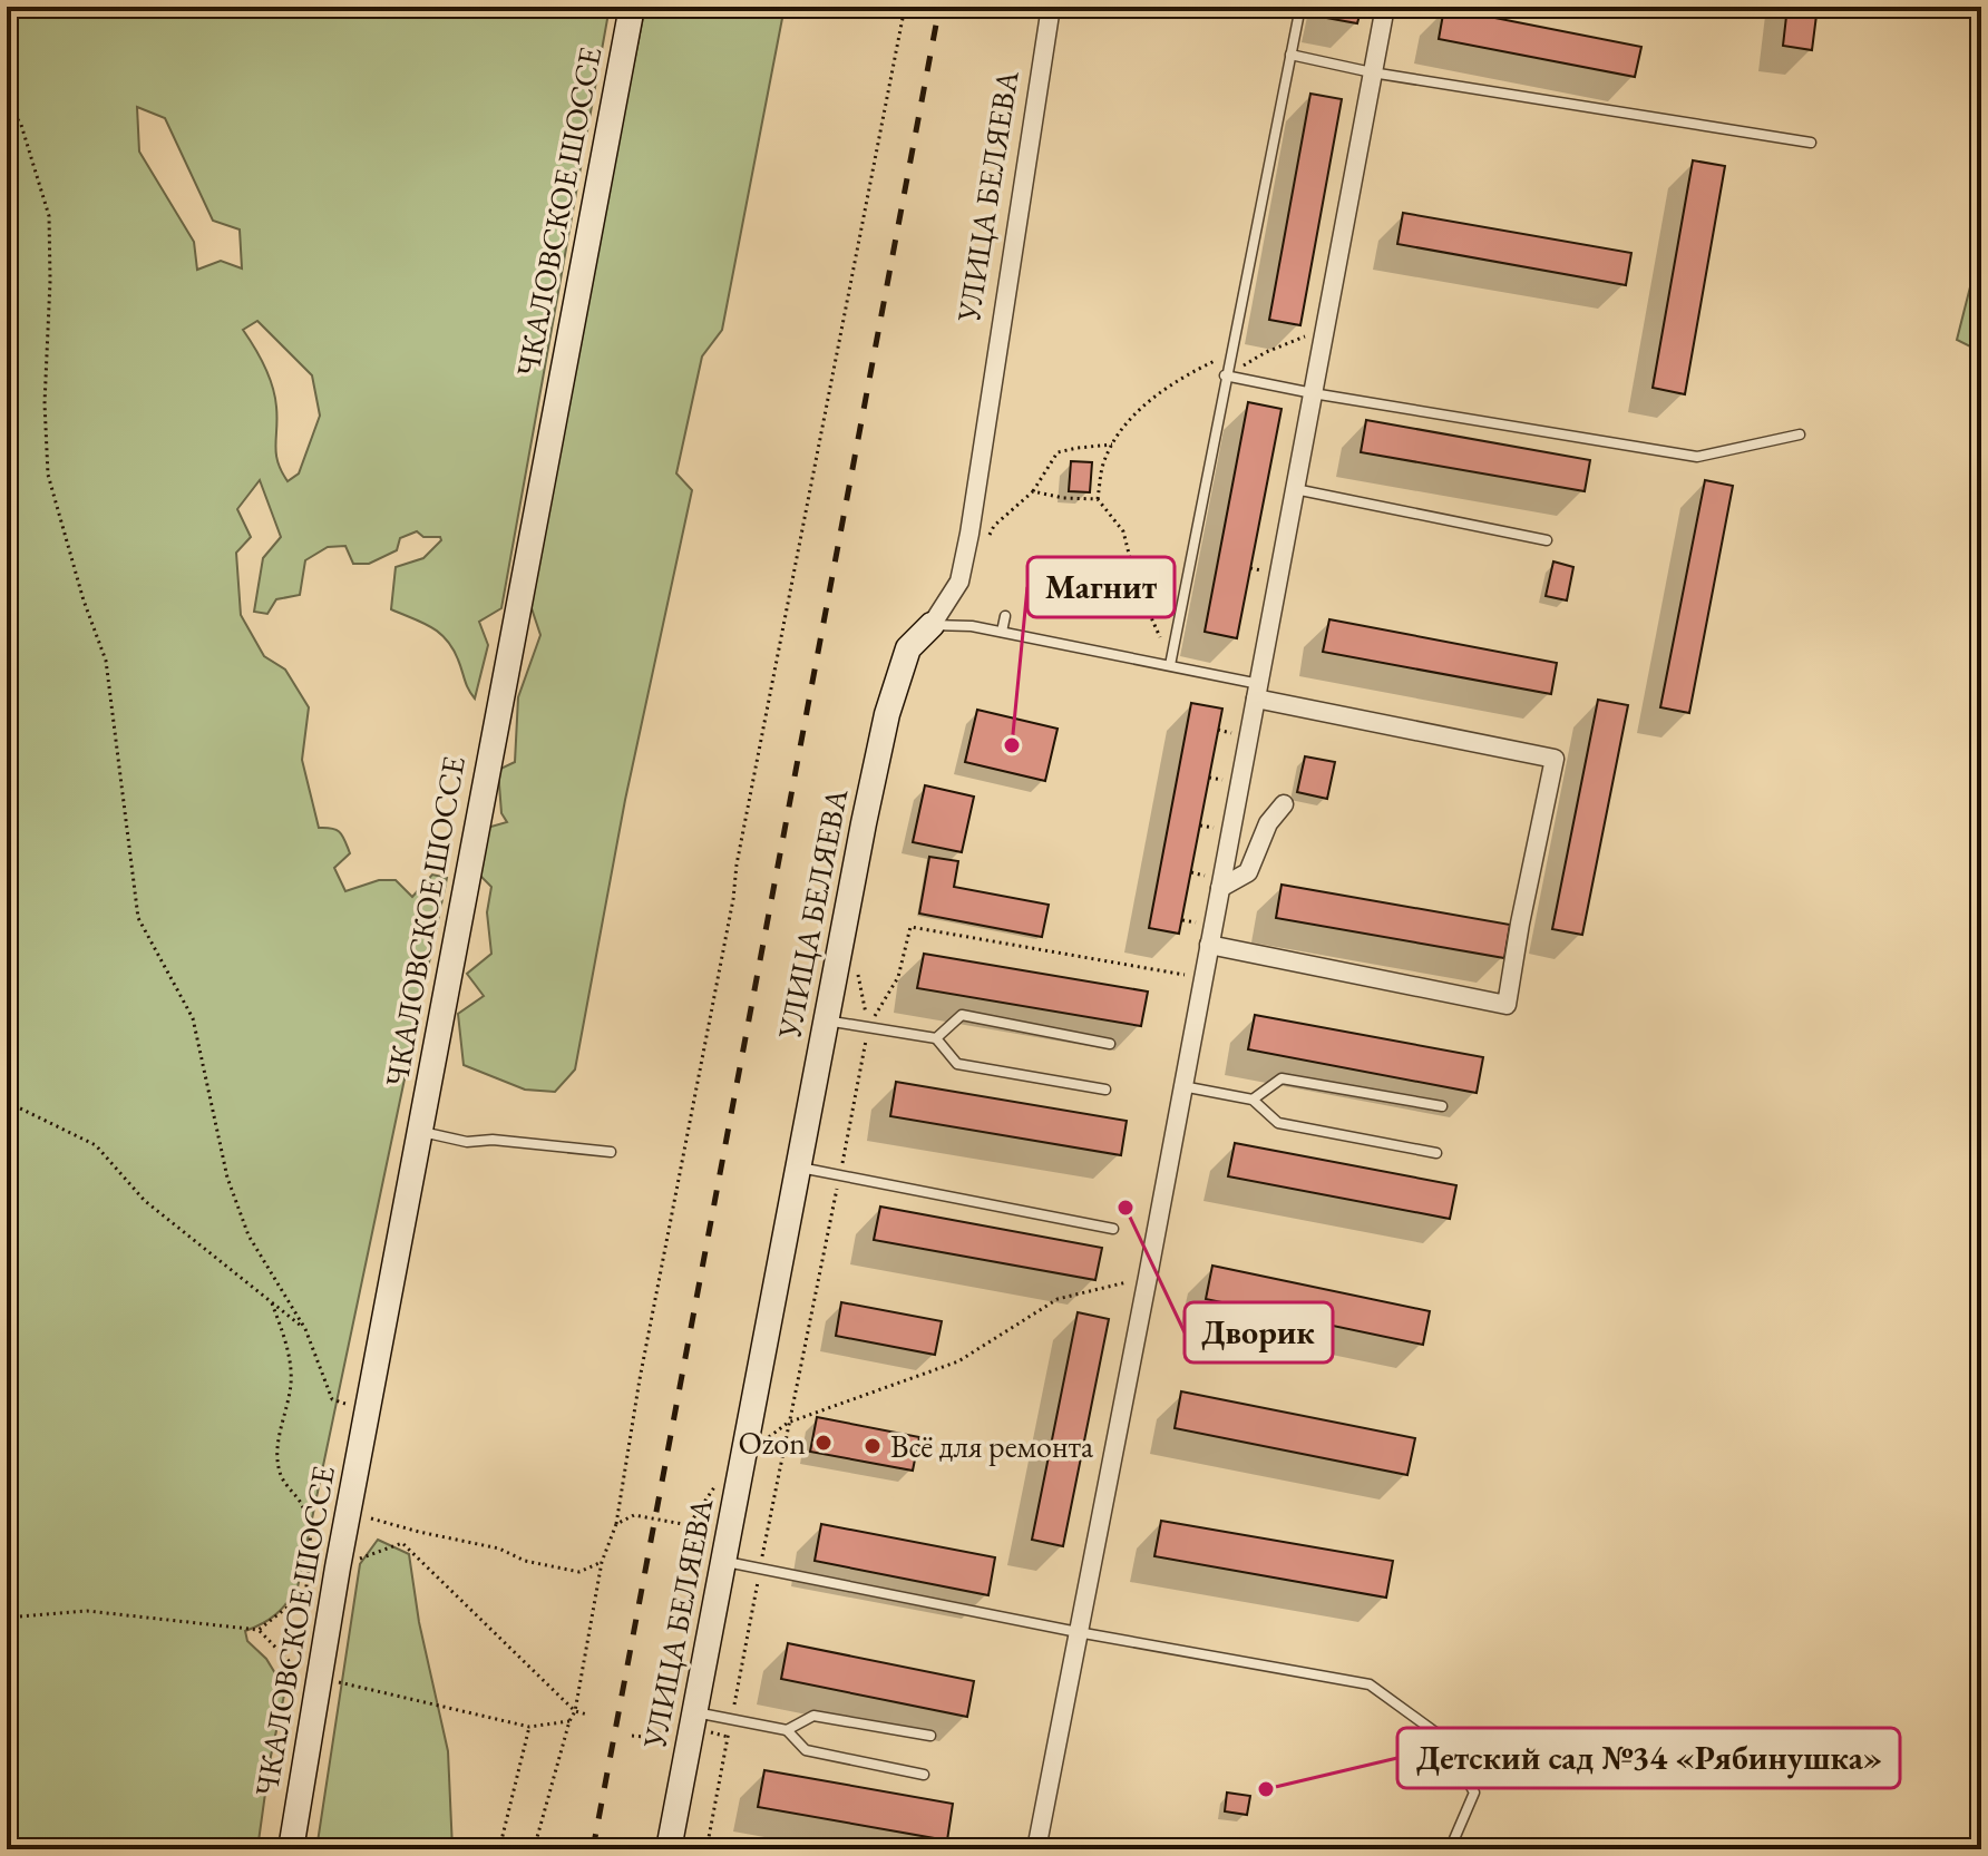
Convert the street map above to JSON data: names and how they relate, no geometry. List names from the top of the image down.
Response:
{
  "streets": {
    "street": ["УЛИЦА БЕЛЯЕВА", "ЧКАЛОВСКОЕ ШОССЕ"]
  },
  "places": [
    "Магнит",
    "Дворик",
    "Ozon",
    "Всё для ремонта",
    "Детский сад №34 «Рябинушка»"
  ]
}
